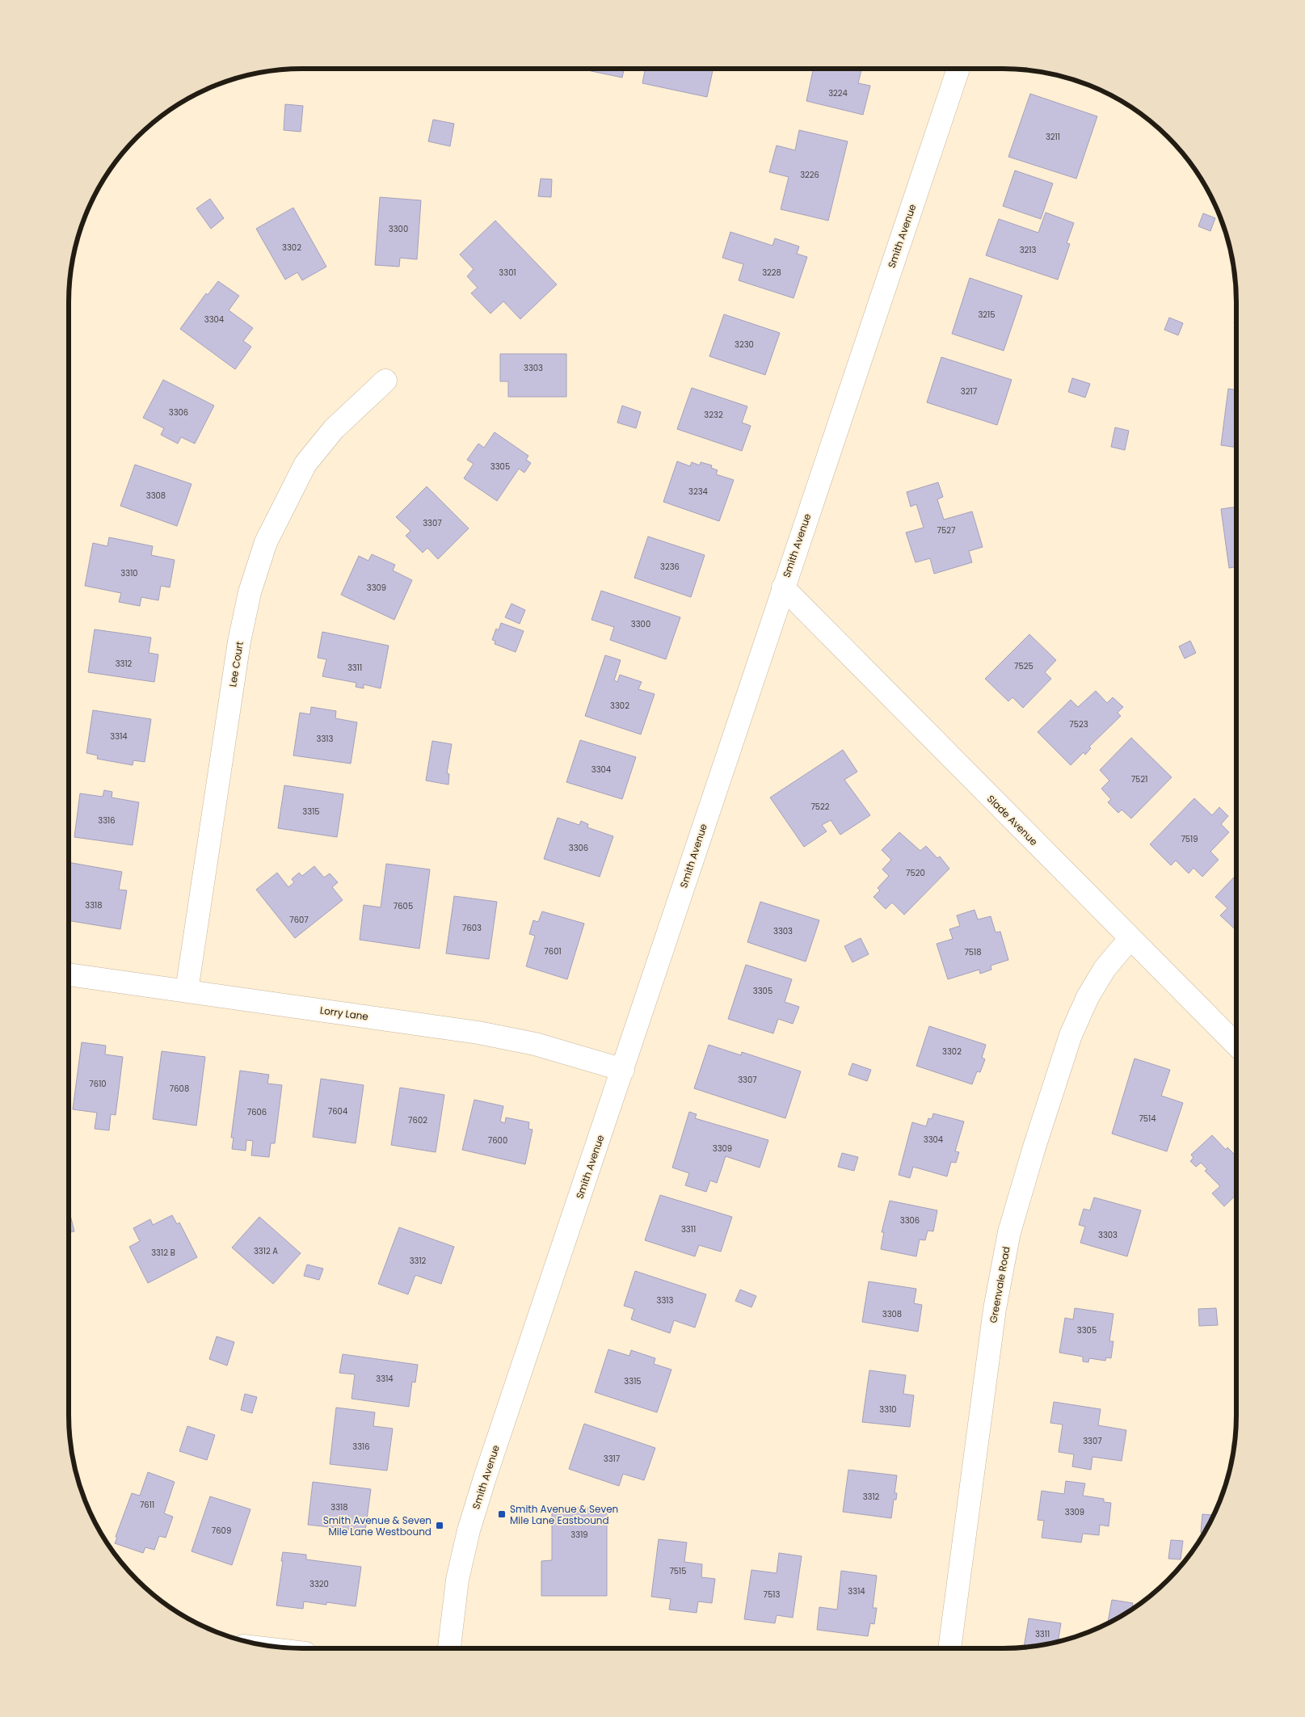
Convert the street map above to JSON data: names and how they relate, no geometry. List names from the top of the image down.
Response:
{
  "streets": {
    "street": [
      "Smith Avenue",
      "Lee Court",
      "Slade Avenue",
      "Lorry Lane",
      "Greenvale Road"
    ]
  },
  "crossings": [
    ["Smith Avenue", "Slade Avenue"],
    ["Smith Avenue", "Lorry Lane"],
    ["Lee Court", "Lorry Lane"],
    ["Slade Avenue", "Greenvale Road"]
  ],
  "places": {
    "transit": ["Smith Avenue & Seven Mile Lane Eastbound", "Smith Avenue & Seven Mile Lane Westbound"]
  },
  "house_numbers": [
    "3224",
    "3211",
    "3226",
    "3300",
    "3302",
    "3213",
    "3301",
    "3228",
    "3215",
    "3304",
    "3230",
    "3303",
    "3217",
    "3306",
    "3232",
    "3305",
    "3234",
    "3308",
    "3307",
    "7527",
    "3236",
    "3310",
    "3309",
    "3300",
    "3312",
    "7525",
    "3311",
    "3302",
    "7523",
    "3314",
    "3313",
    "3304",
    "7521",
    "7522",
    "3315",
    "3316",
    "7519",
    "3306",
    "7520",
    "3318",
    "7605",
    "7607",
    "7603",
    "3303",
    "7601",
    "7518",
    "3305",
    "3302",
    "3307",
    "7610",
    "7608",
    "7604",
    "7606",
    "7514",
    "7602",
    "3304",
    "7600",
    "3309",
    "3306",
    "3311",
    "3303",
    "3312 A",
    "3312 B",
    "3312",
    "3313",
    "3308",
    "3305",
    "3314",
    "3315",
    "3310",
    "3307",
    "3316",
    "3317",
    "3312",
    "7611",
    "3318",
    "3309",
    "7609",
    "3319",
    "7515",
    "3320",
    "3314",
    "7513",
    "3311"
  ]
}
